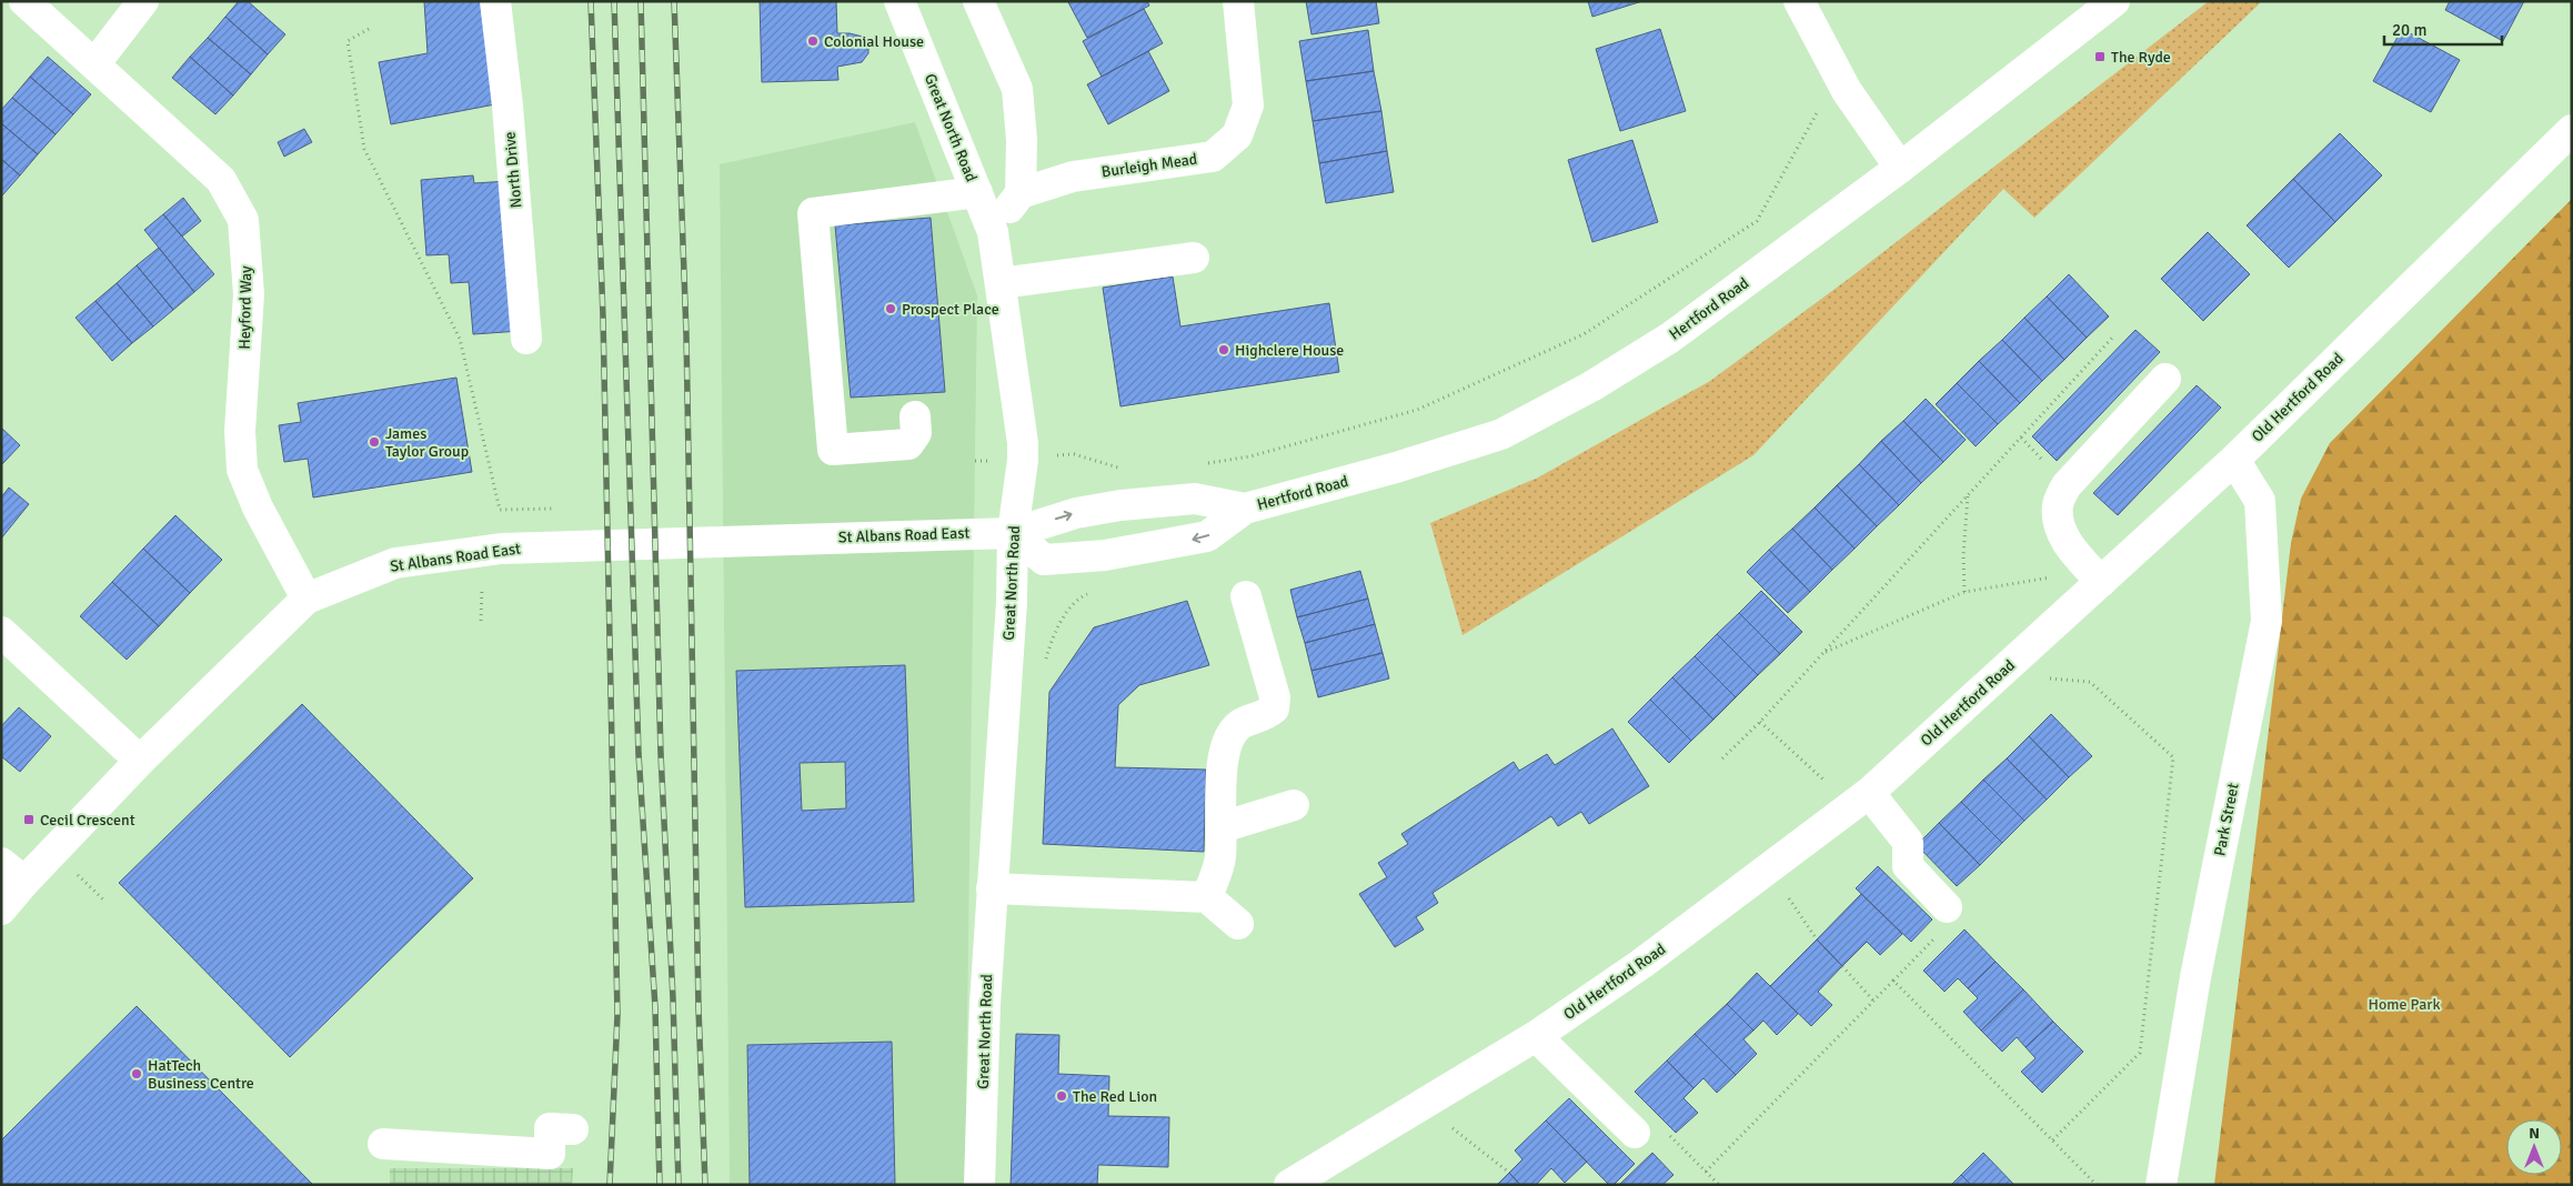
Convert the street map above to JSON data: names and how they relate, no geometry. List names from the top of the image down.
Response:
{
  "streets": {
    "street": [
      "Great North Road",
      "Burleigh Mead",
      "North Drive",
      "Heyford Way",
      "Hertford Road",
      "Old Hertford Road",
      "St Albans Road East",
      "Park Street"
    ]
  },
  "crossings": [
    ["Great North Road", "Hertford Road"],
    ["Great North Road", "St Albans Road East"],
    ["Heyford Way", "St Albans Road East"],
    ["Hertford Road", "St Albans Road East"],
    ["Old Hertford Road", "Park Street"]
  ],
  "parks": ["Home Park"],
  "places": {
    "other": [
      "Colonial House",
      "Prospect Place",
      "Highclere House",
      "James Taylor Group",
      "HatTech Business Centre",
      "The Red Lion"
    ],
    "transit": ["The Ryde", "Cecil Crescent"]
  },
  "scale_bar": "20 m",
  "north": "top"
}
